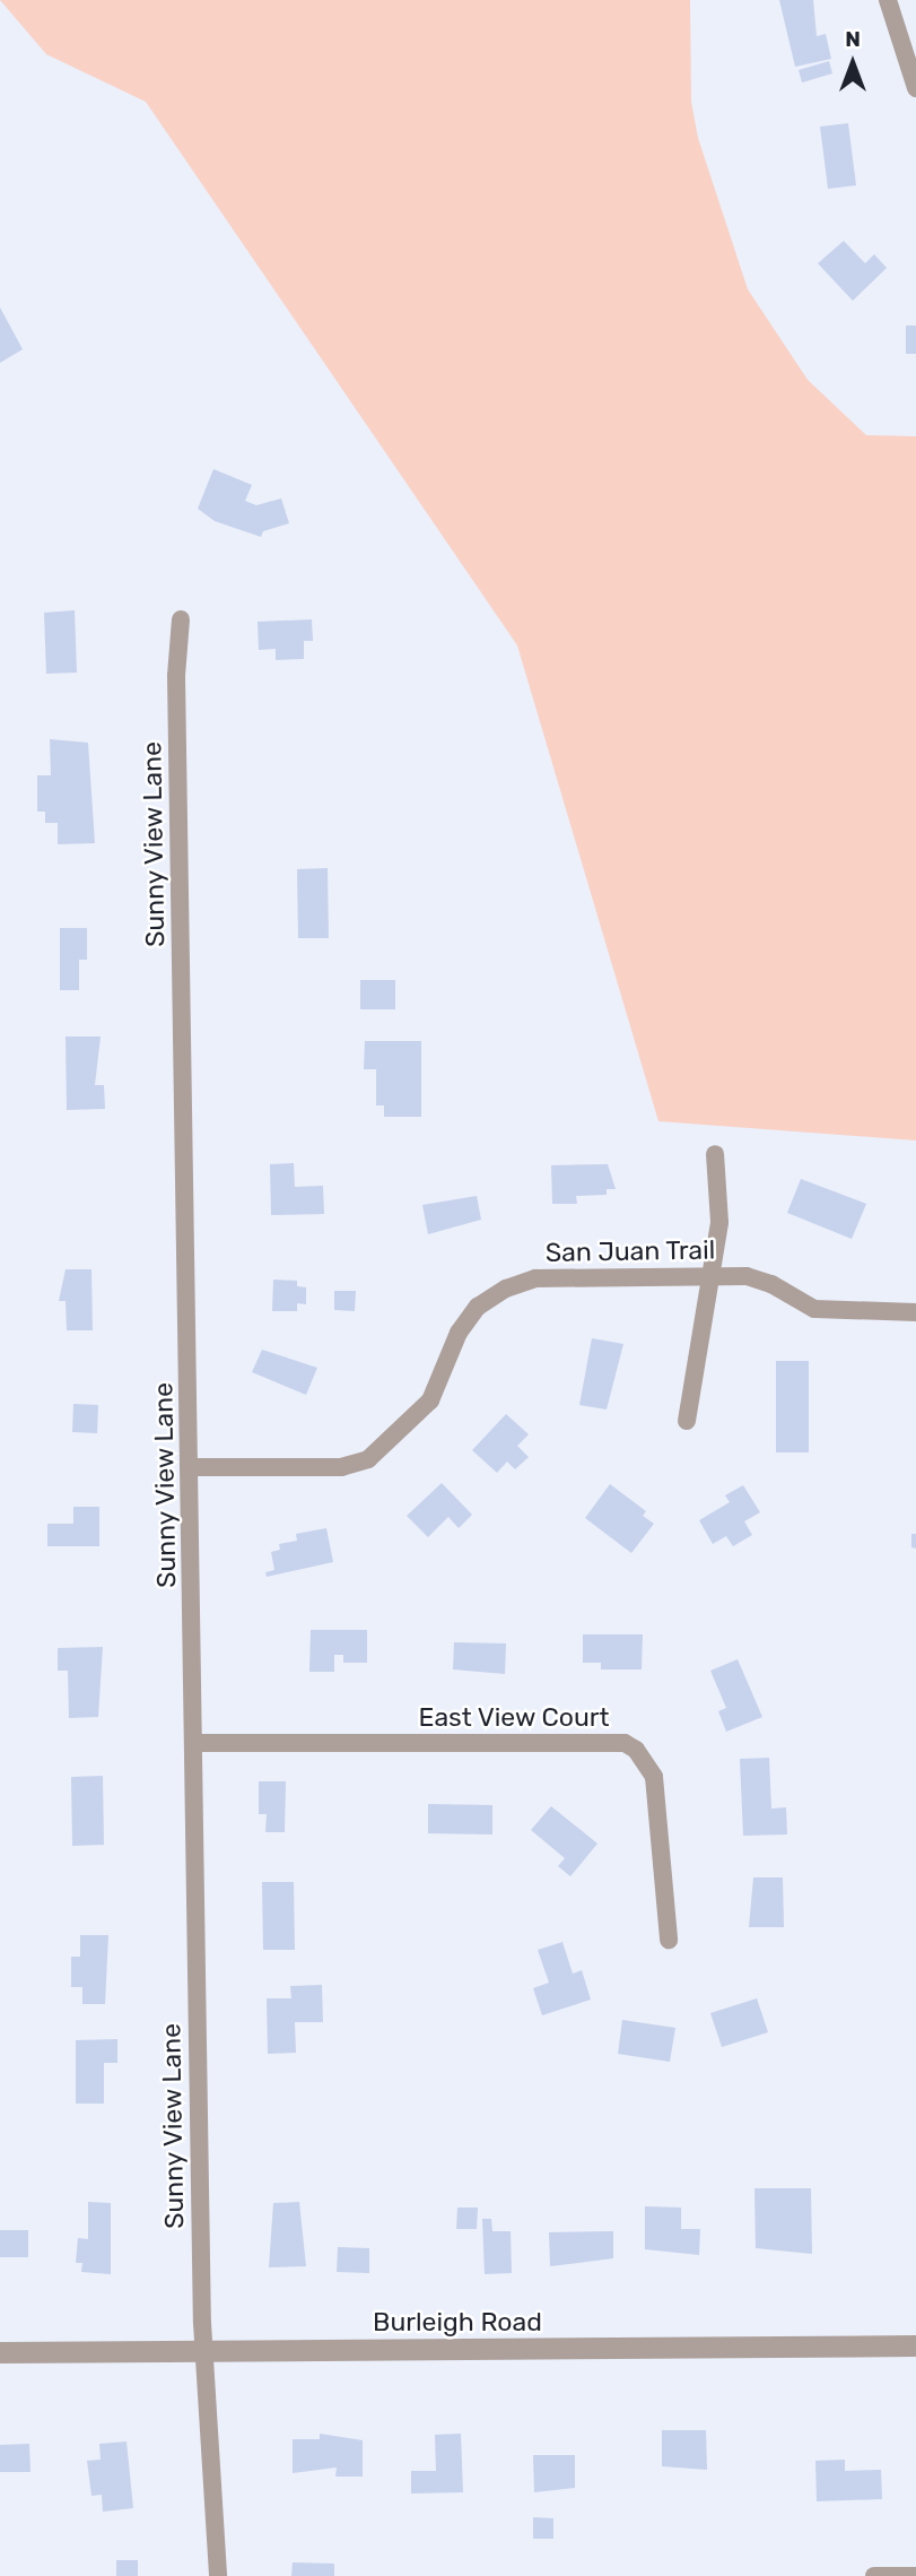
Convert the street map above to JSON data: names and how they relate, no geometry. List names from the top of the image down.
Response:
{
  "streets": {
    "street": [
      "Sunny View Lane",
      "San Juan Trail",
      "East View Court",
      "Burleigh Road"
    ]
  },
  "crossings": [
    ["Sunny View Lane", "San Juan Trail"],
    ["Sunny View Lane", "East View Court"],
    ["Sunny View Lane", "Burleigh Road"]
  ],
  "north": "top"
}
